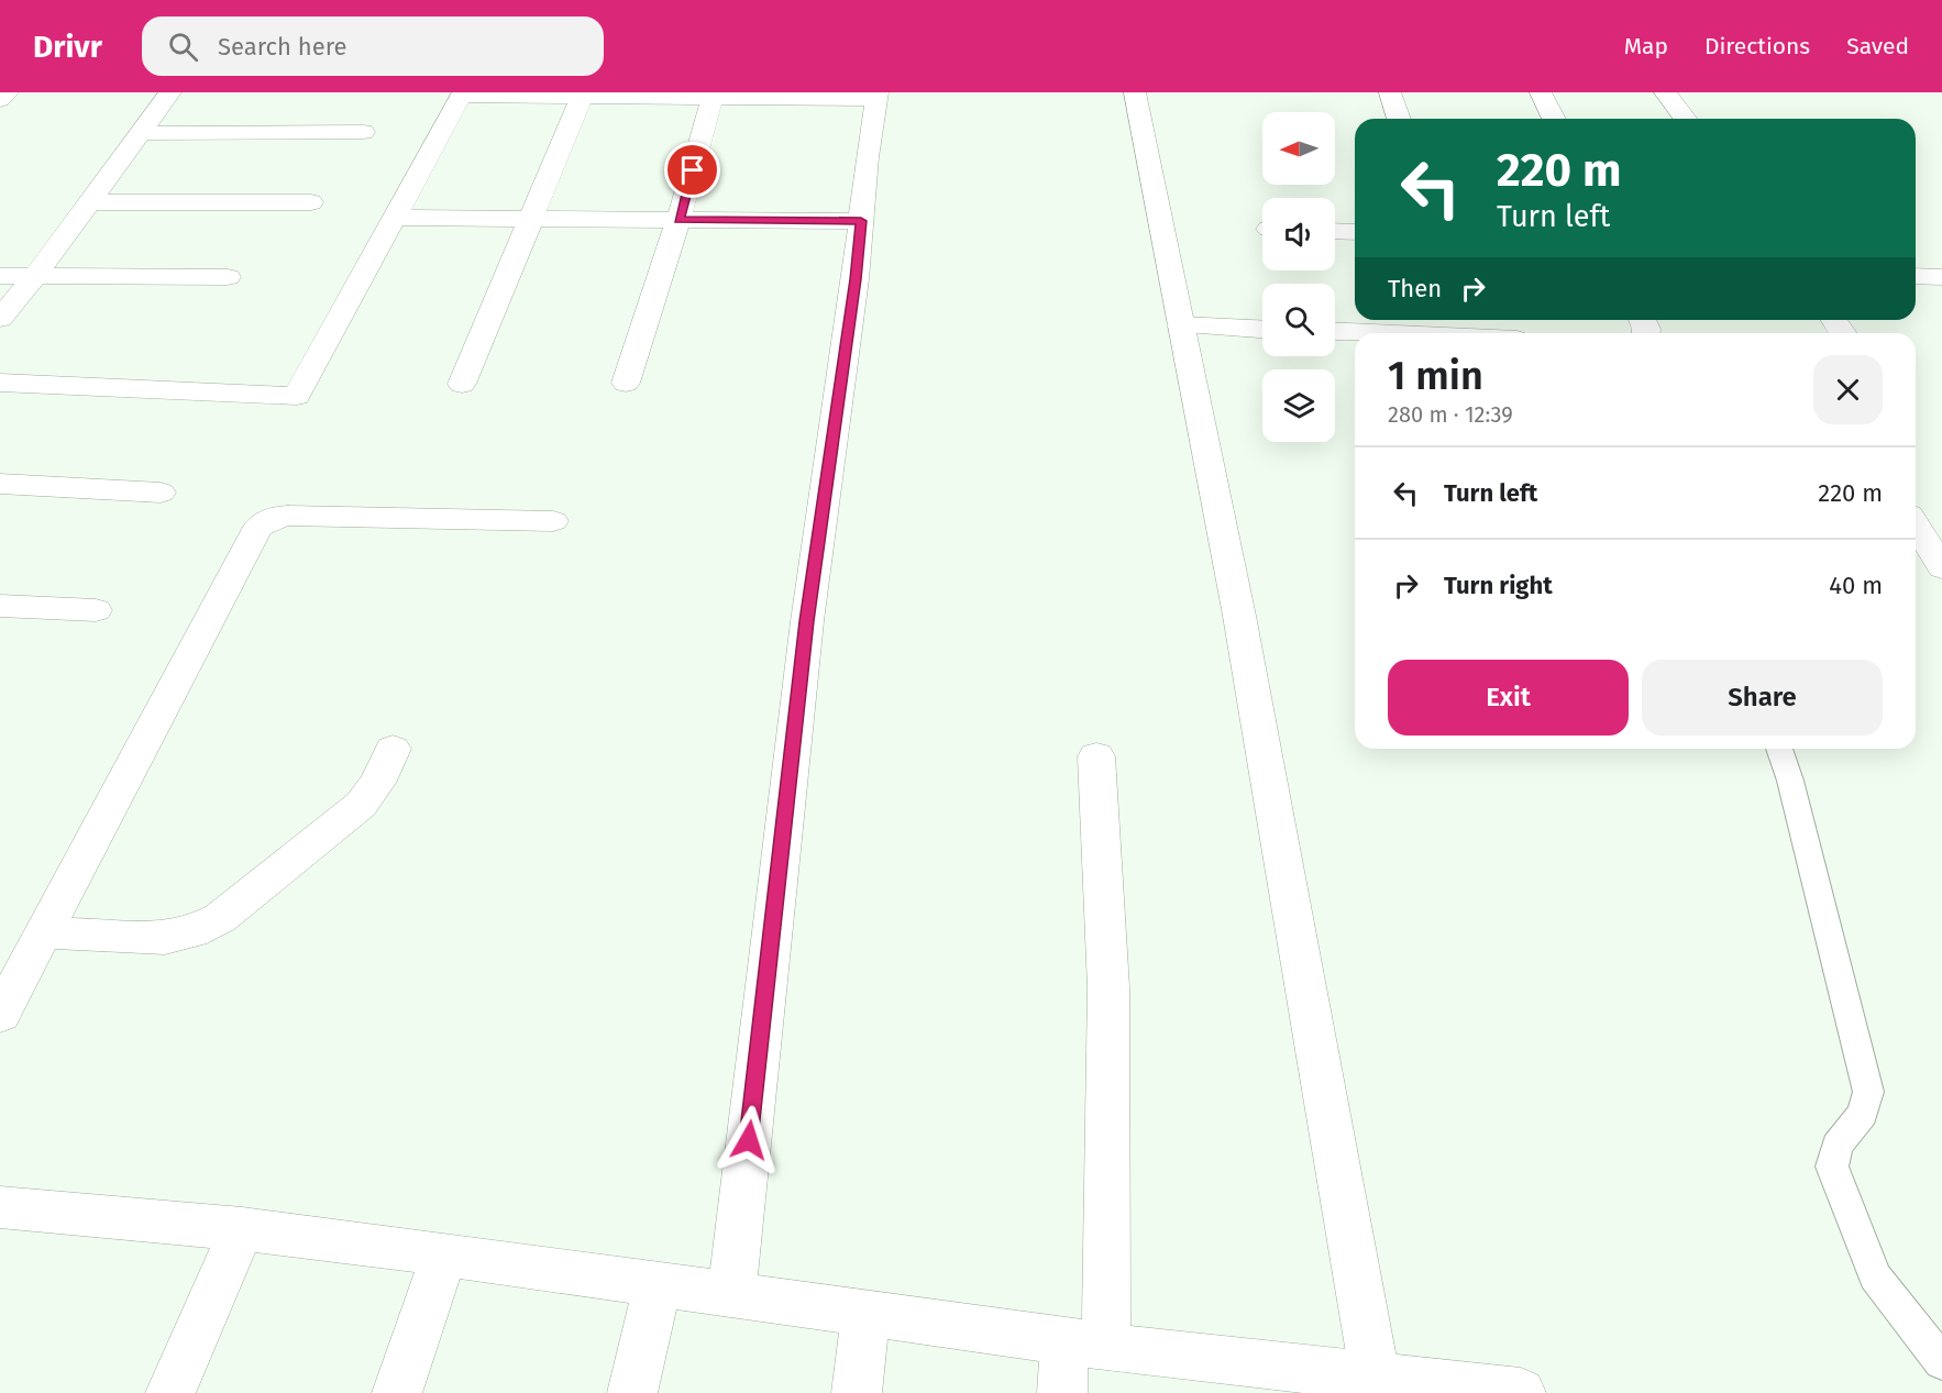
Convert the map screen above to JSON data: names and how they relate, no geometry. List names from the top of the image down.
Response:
{
  "north": "left",
  "page": {
    "header": "Drivr",
    "search": "Search here",
    "nav": ["Map", "Directions", "Saved"],
    "turn": ["220 m", "Turn left"],
    "then": "Then",
    "heading": ["1 min", "280 m · 12:39"],
    "list": [
      {
        "name": "Turn left",
        "value": "220 m"
      },
      {
        "name": "Turn right",
        "value": "40 m"
      }
    ],
    "buttons": ["Exit", "Share"]
  }
}
